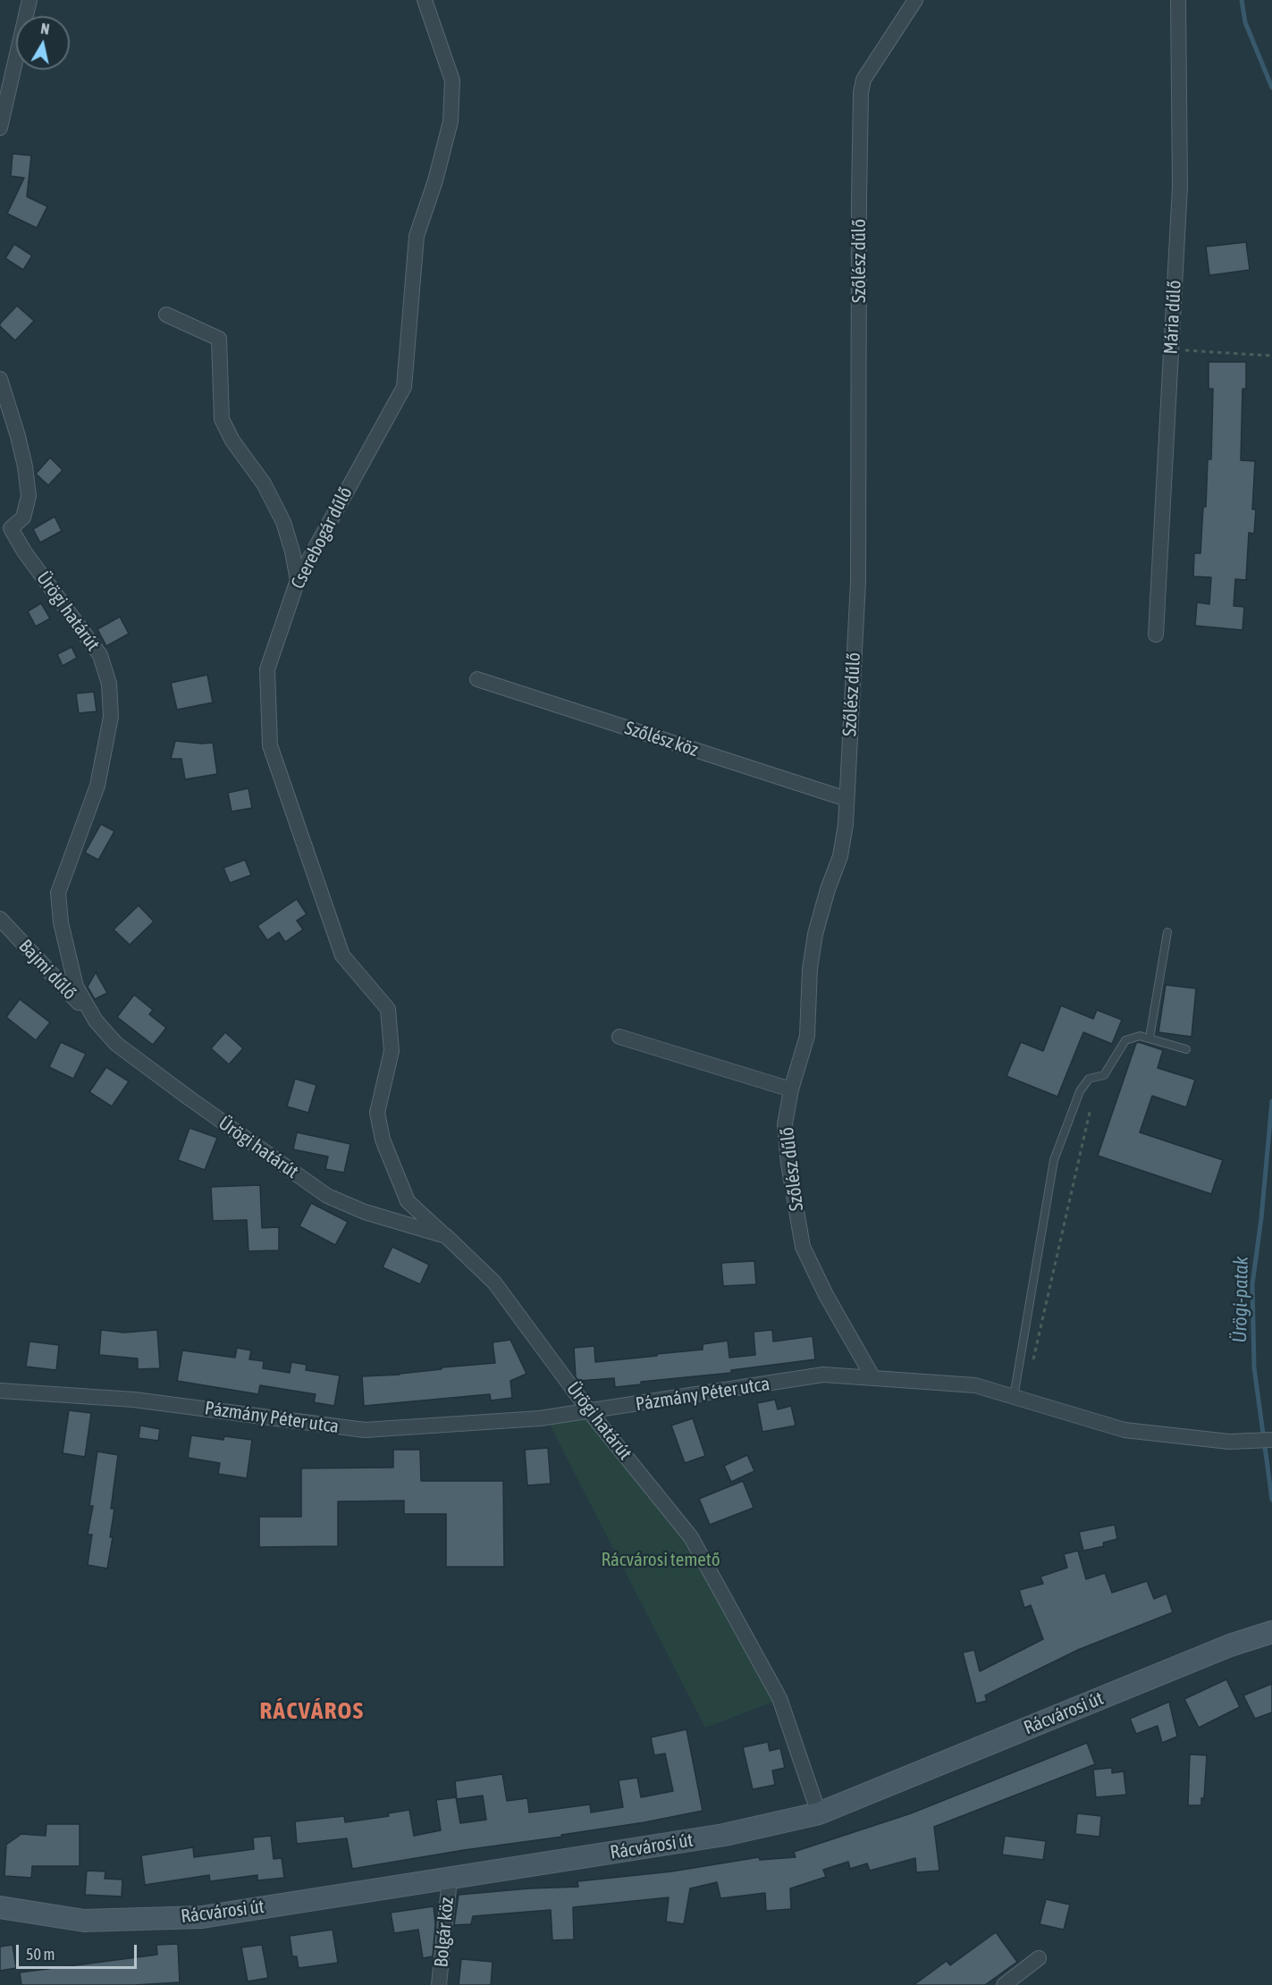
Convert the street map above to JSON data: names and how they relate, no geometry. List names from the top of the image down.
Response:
{
  "streets": {
    "street": [
      "Szőlész dűlő",
      "Mária dűlő",
      "Cserebogár dűlő",
      "Ürögi határút",
      "Szőlész köz",
      "Bajmi dűlő",
      "Pázmány Péter utca",
      "Rácvárosi út",
      "Bolgár köz"
    ]
  },
  "crossings": [
    ["Szőlész dűlő", "Szőlész köz"],
    ["Szőlész dűlő", "Pázmány Péter utca"],
    ["Cserebogár dűlő", "Ürögi határút"],
    ["Ürögi határút", "Bajmi dűlő"],
    ["Ürögi határút", "Pázmány Péter utca"],
    ["Ürögi határút", "Rácvárosi út"],
    ["Rácvárosi út", "Bolgár köz"]
  ],
  "districts": ["RÁCVÁROS"],
  "water": ["Ürögi-patak"],
  "parks": ["Rácvárosi temető"],
  "scale_bar": "50 m",
  "north": "top"
}
